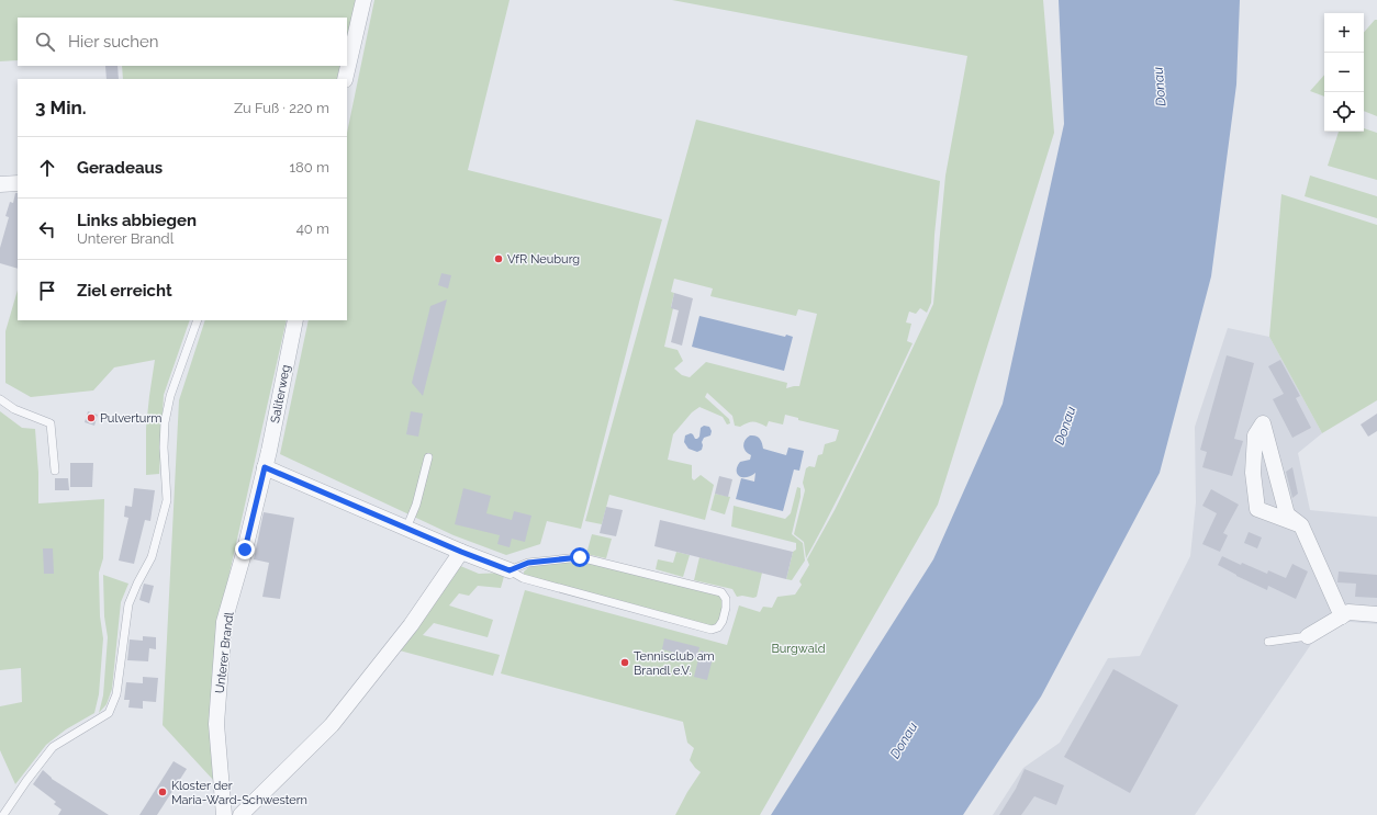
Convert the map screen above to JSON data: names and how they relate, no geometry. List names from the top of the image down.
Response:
{
  "streets": {
    "street": ["Saliterweg", "Unterer Brandl"]
  },
  "crossings": [
    ["Saliterweg", "Unterer Brandl"]
  ],
  "water": ["Donau"],
  "parks": ["Burgwald"],
  "places": [
    "VfR Neuburg",
    "Pulverturm",
    "Tennisclub am Brandl e.V.",
    "Kloster der Maria-Ward-Schwestern"
  ],
  "page": {
    "map_buttons": ["+", "−"],
    "search": "Hier suchen",
    "heading": ["3 Min.", "Zu Fuß · 220 m"],
    "list": [
      ["Geradeaus", "180 m"],
      ["Links abbiegen", "Unterer Brandl", "40 m"],
      "Ziel erreicht"
    ]
  }
}
